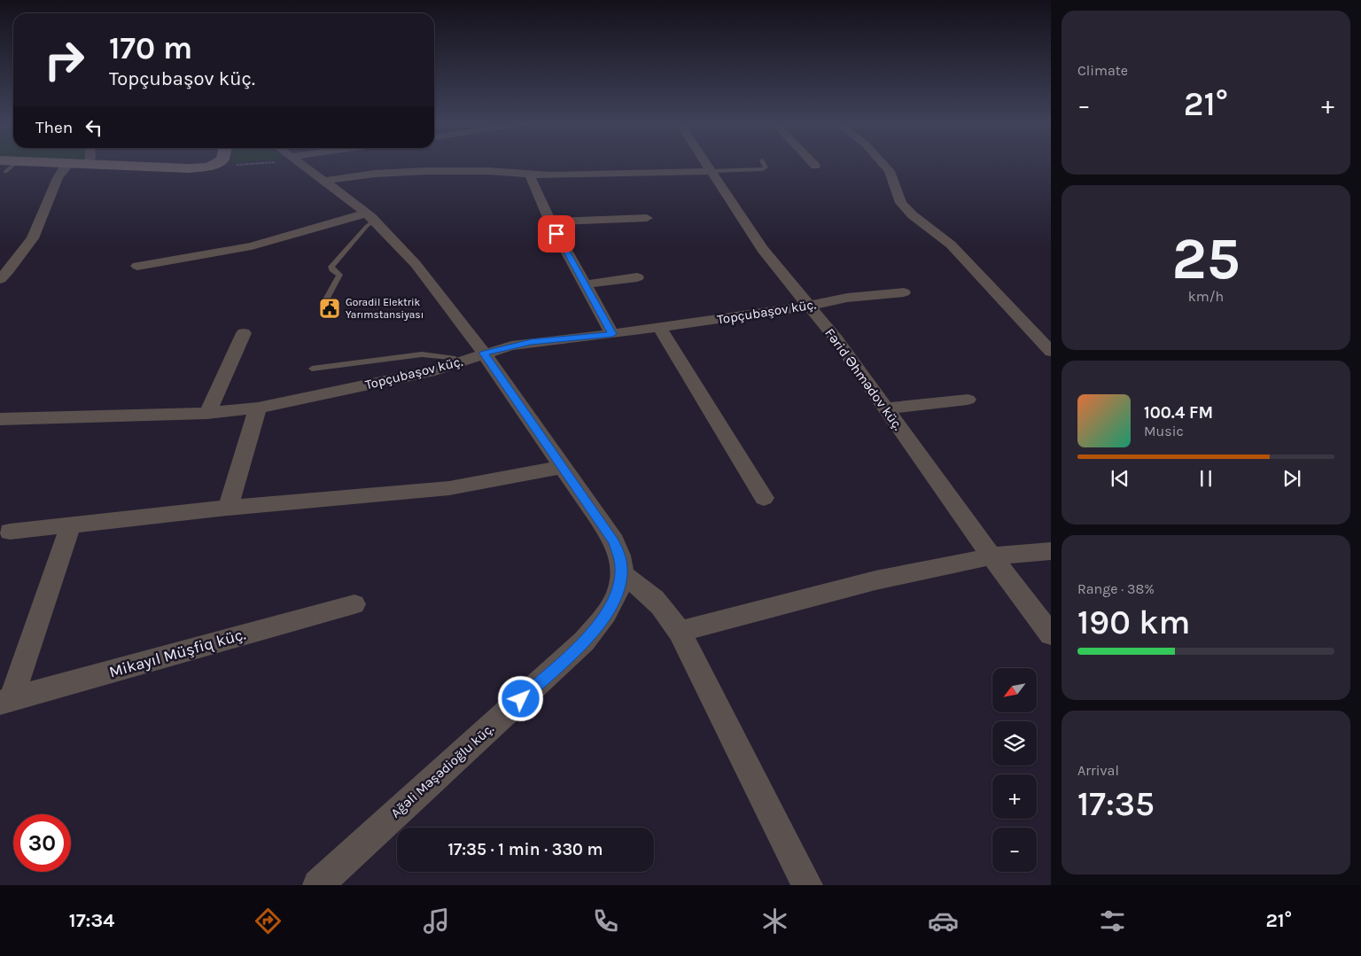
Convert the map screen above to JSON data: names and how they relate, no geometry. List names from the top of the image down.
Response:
{
  "streets": {
    "street": [
      "Topçubaşov küç.",
      "Fərid Əhmədov küç.",
      "Mikayıl Müşfiq küç.",
      "Ağəli Məşədioğlu küç."
    ]
  },
  "crossings": [
    ["Topçubaşov küç.", "Fərid Əhmədov küç."],
    ["Topçubaşov küç.", "Ağəli Məşədioğlu küç."]
  ],
  "places": {
    "public building": ["Goradil Elektrik Yarımstansiyası"]
  },
  "north": "bottom left",
  "page": {
    "tile": [
      "Climate",
      ["25", "km/h"],
      ["Range · 38%", "190 km"],
      ["Arrival", "17:35"]
    ],
    "turn": ["170 m", "Topçubaşov küç."],
    "heat": ["−", "21°", "+"],
    "then": "Then",
    "song": ["100.4 FM", "Music"],
    "map_buttons": ["+", "−"],
    "limit": "30",
    "trip": "17:35 · 1 min · 330 m",
    "tabs": ["17:34", "21°"]
  }
}
